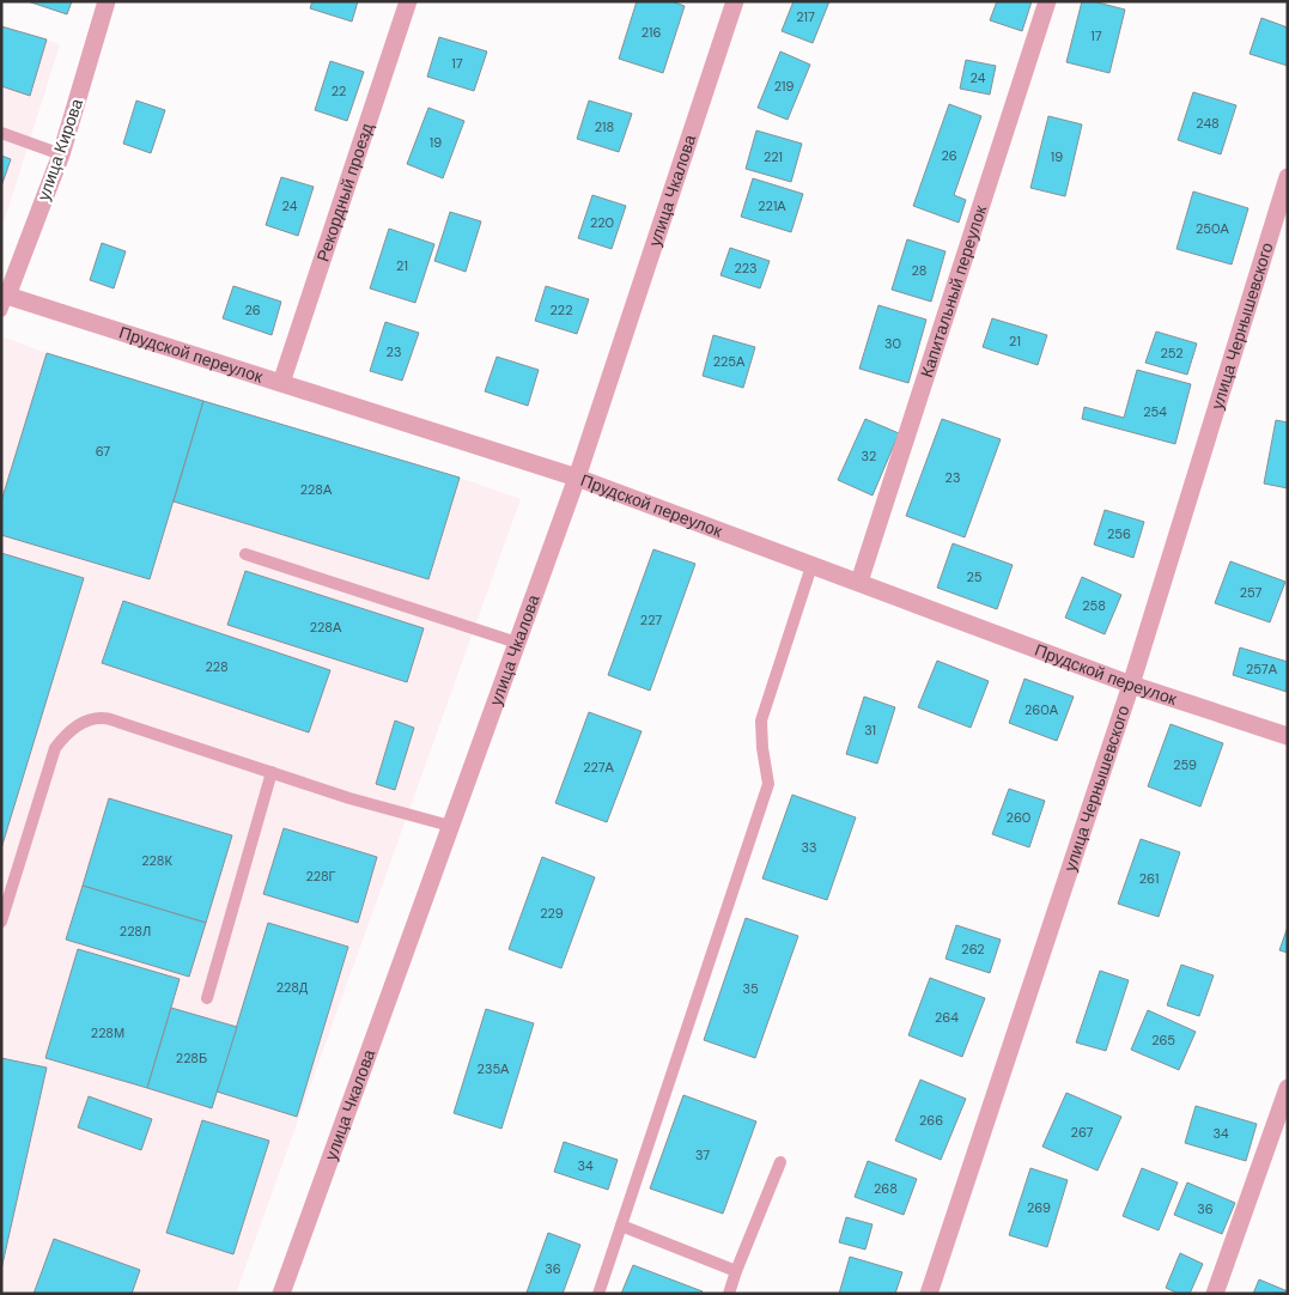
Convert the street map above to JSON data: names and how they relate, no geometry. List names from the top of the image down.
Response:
{
  "streets": {
    "street": [
      "улица Кирова",
      "улица Чкалова",
      "Рекордный проезд",
      "Капитальный переулок",
      "улица Чернышевского",
      "Прудской переулок"
    ]
  },
  "crossings": [
    ["улица Кирова", "Прудской переулок"],
    ["улица Чкалова", "Прудской переулок"],
    ["Рекордный проезд", "Прудской переулок"],
    ["Капитальный переулок", "Прудской переулок"],
    ["улица Чернышевского", "Прудской переулок"]
  ],
  "house_numbers": [
    "217",
    "216",
    "17",
    "17",
    "24",
    "219",
    "22",
    "248",
    "218",
    "19",
    "26",
    "221",
    "19",
    "24",
    "221А",
    "220",
    "250А",
    "21",
    "223",
    "28",
    "26",
    "222",
    "21",
    "30",
    "23",
    "252",
    "225А",
    "254",
    "67",
    "32",
    "23",
    "228А",
    "256",
    "25",
    "257",
    "258",
    "227",
    "228А",
    "228",
    "257А",
    "260А",
    "31",
    "259",
    "227А",
    "260",
    "33",
    "228К",
    "228Г",
    "261",
    "229",
    "228Л",
    "262",
    "228Д",
    "35",
    "264",
    "228М",
    "265",
    "228Б",
    "235А",
    "266",
    "267",
    "34",
    "37",
    "34",
    "268",
    "269",
    "36",
    "36"
  ]
}
